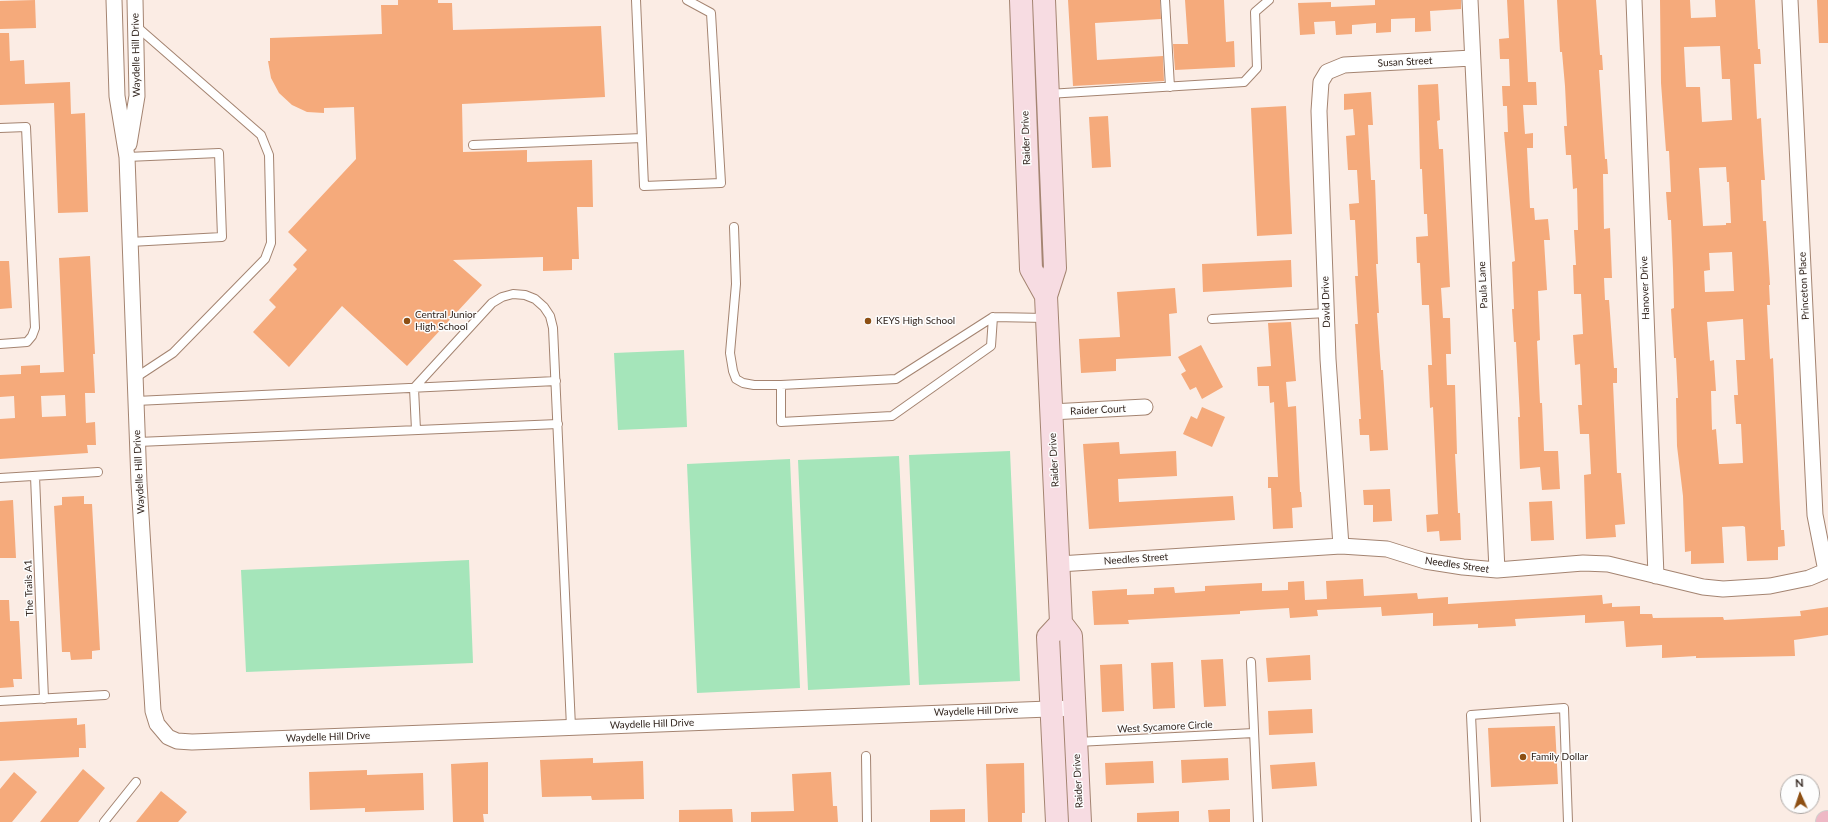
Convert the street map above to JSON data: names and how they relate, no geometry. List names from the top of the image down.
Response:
{
  "streets": {
    "main road": ["Raider Drive"],
    "street": [
      "Waydelle Hill Drive",
      "Susan Street",
      "Paula Lane",
      "Princeton Place",
      "Hanover Drive",
      "David Drive",
      "Raider Court",
      "Needles Street"
    ],
    "lane": ["The Trails A1", "West Sycamore Circle"]
  },
  "crossings": [
    ["Waydelle Hill Drive", "Raider Drive"],
    ["Susan Street", "Paula Lane"],
    ["Susan Street", "David Drive"],
    ["Raider Drive", "Raider Court"],
    ["Raider Drive", "Needles Street"],
    ["Raider Drive", "West Sycamore Circle"],
    ["Paula Lane", "Needles Street"],
    ["Princeton Place", "Needles Street"],
    ["Hanover Drive", "Needles Street"],
    ["David Drive", "Needles Street"]
  ],
  "places": ["Central Junior High School", "KEYS High School", "Family Dollar"],
  "north": "top"
}
